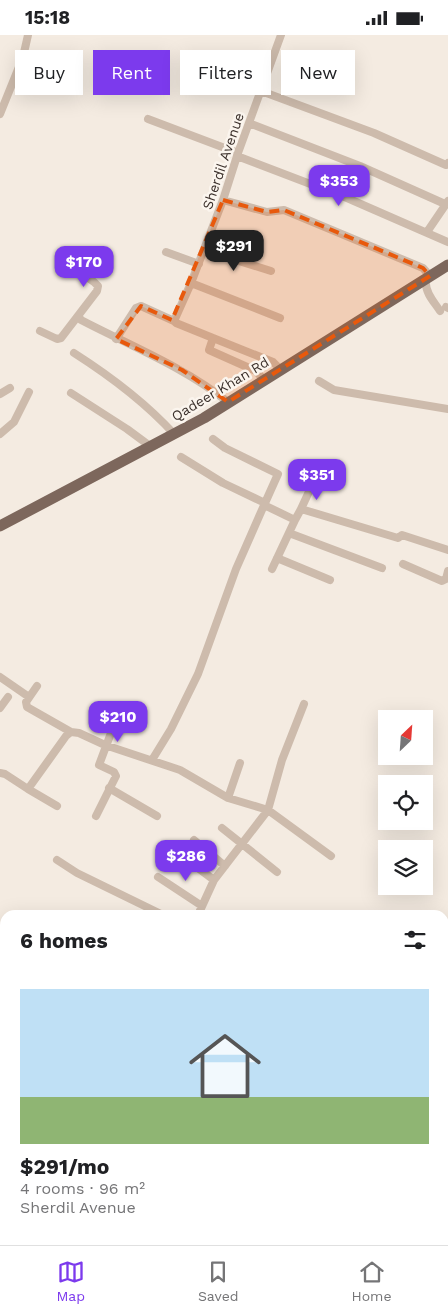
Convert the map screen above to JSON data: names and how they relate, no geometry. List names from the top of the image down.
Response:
{
  "streets": {
    "main road": ["Qadeer Khan Rd"],
    "street": ["Sherdil Avenue"]
  },
  "north": "top right",
  "page": {
    "status": "15:18",
    "chip": [
      "Buy",
      "Rent",
      "Filters",
      "New"
    ],
    "price": [
      "$353",
      "$291",
      "$170",
      "$351",
      "$210",
      "$286"
    ],
    "heading": "6 homes",
    "list": [
      {
        "name": "$291/mo",
        "note": "4 rooms · 96 m² · Sherdil Avenue"
      }
    ],
    "tabs": ["Map", "Saved", "Home"]
  }
}
